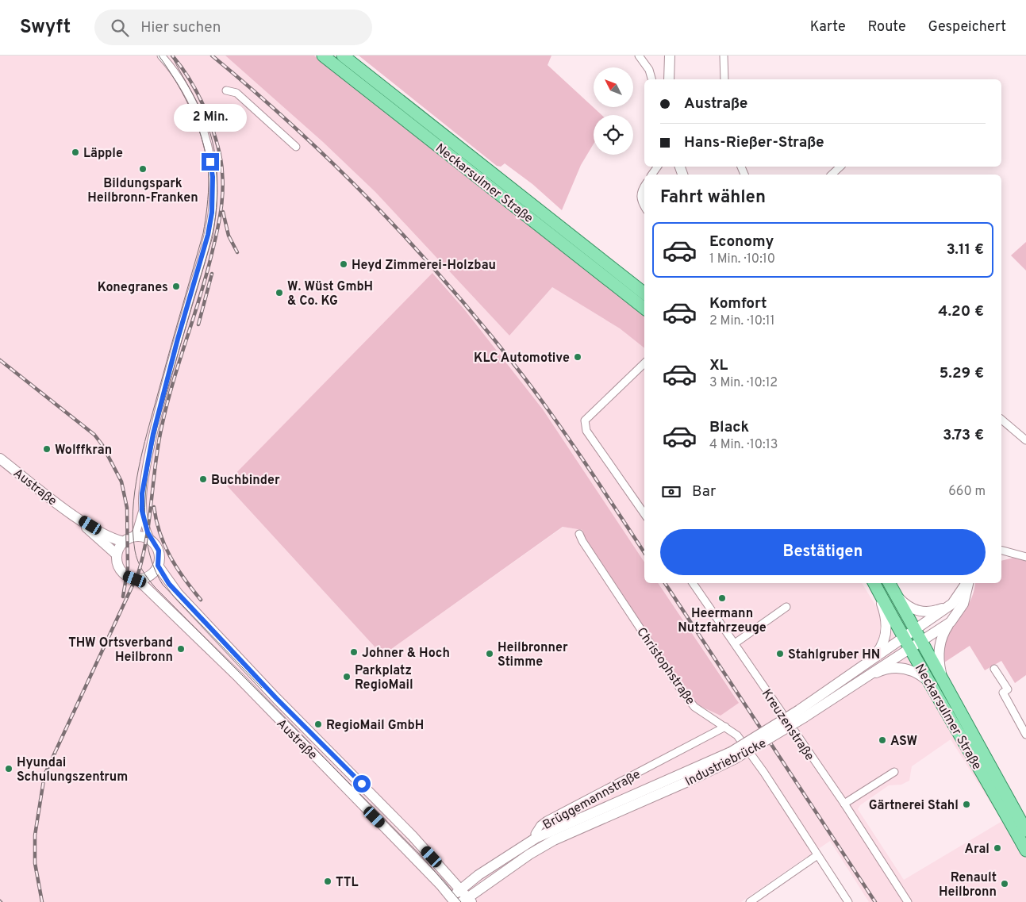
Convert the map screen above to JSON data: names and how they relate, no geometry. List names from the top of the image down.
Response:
{
  "streets": {
    "main road": [
      "Neckarsulmer Straße",
      "Austraße",
      "Industriebrücke",
      "Brüggemannstraße"
    ],
    "street": ["Christophstraße", "Kreuzenstraße"]
  },
  "crossings": [
    ["Neckarsulmer Straße", "Industriebrücke"],
    ["Austraße", "Industriebrücke"],
    ["Austraße", "Brüggemannstraße"],
    ["Christophstraße", "Brüggemannstraße"],
    ["Industriebrücke", "Brüggemannstraße"]
  ],
  "places": [
    "Läpple",
    "Bildungspark Heilbronn-Franken",
    "Heyd Zimmerei-Holzbau",
    "Konegranes",
    "W. Wüst GmbH & Co. KG",
    "KLC Automotive",
    "Wolffkran",
    "Buchbinder",
    "Heermann Nutzfahrzeuge",
    "THW Ortsverband Heilbronn",
    "Johner & Hoch",
    "Heilbronner Stimme",
    "Stahlgruber HN",
    "Parkplatz RegioMail",
    "RegioMail GmbH",
    "ASW",
    "Hyundai Schulungszentrum",
    "Gärtnerei Stahl",
    "Aral",
    "TTL",
    "Renault Heilbronn"
  ],
  "north": "top left",
  "page": {
    "header": "Swyft",
    "search": "Hier suchen",
    "nav": ["Karte", "Route", "Gespeichert"],
    "banner": ["Austraße", "Hans-Rießer-Straße"],
    "bubble": "2 Min.",
    "heading": "Fahrt wählen",
    "list": [
      {
        "name": "Economy",
        "note": "1 Min. · 10:10",
        "value": "3.11 €"
      },
      {
        "name": "Komfort",
        "note": "2 Min. · 10:11",
        "value": "4.20 €"
      },
      {
        "name": "XL",
        "note": "3 Min. · 10:12",
        "value": "5.29 €"
      },
      {
        "name": "Black",
        "note": "4 Min. · 10:13",
        "value": "3.73 €"
      }
    ],
    "pay": ["Bar", "660 m"],
    "buttons": "Bestätigen"
  }
}
